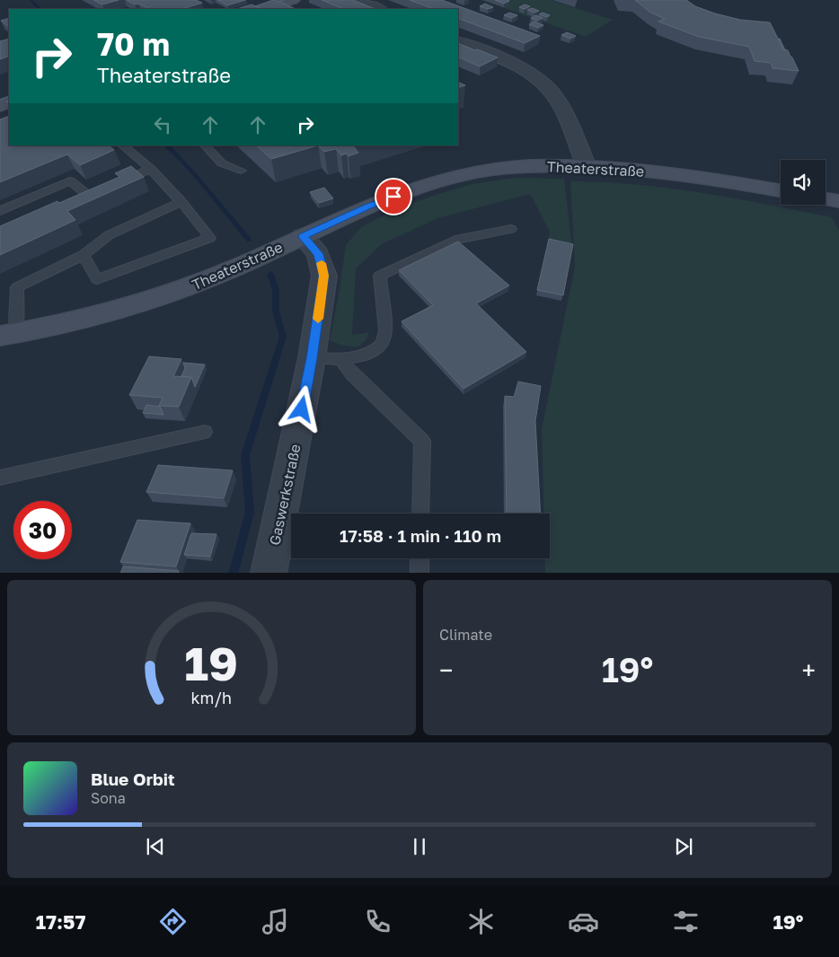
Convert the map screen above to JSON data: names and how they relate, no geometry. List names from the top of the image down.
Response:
{
  "streets": {
    "main road": ["Theaterstraße"],
    "street": ["Gaswerkstraße"]
  },
  "crossings": [
    ["Theaterstraße", "Gaswerkstraße"]
  ],
  "page": {
    "turn": ["70 m", "Theaterstraße"],
    "limit": "30",
    "trip": "17:58 · 1 min · 110 m",
    "tile": "Climate",
    "heat": ["−", "19°", "+"],
    "song": ["Blue Orbit", "Sona"],
    "tabs": ["17:57", "19°"],
    "gauge": ["19", "km/h"]
  }
}
